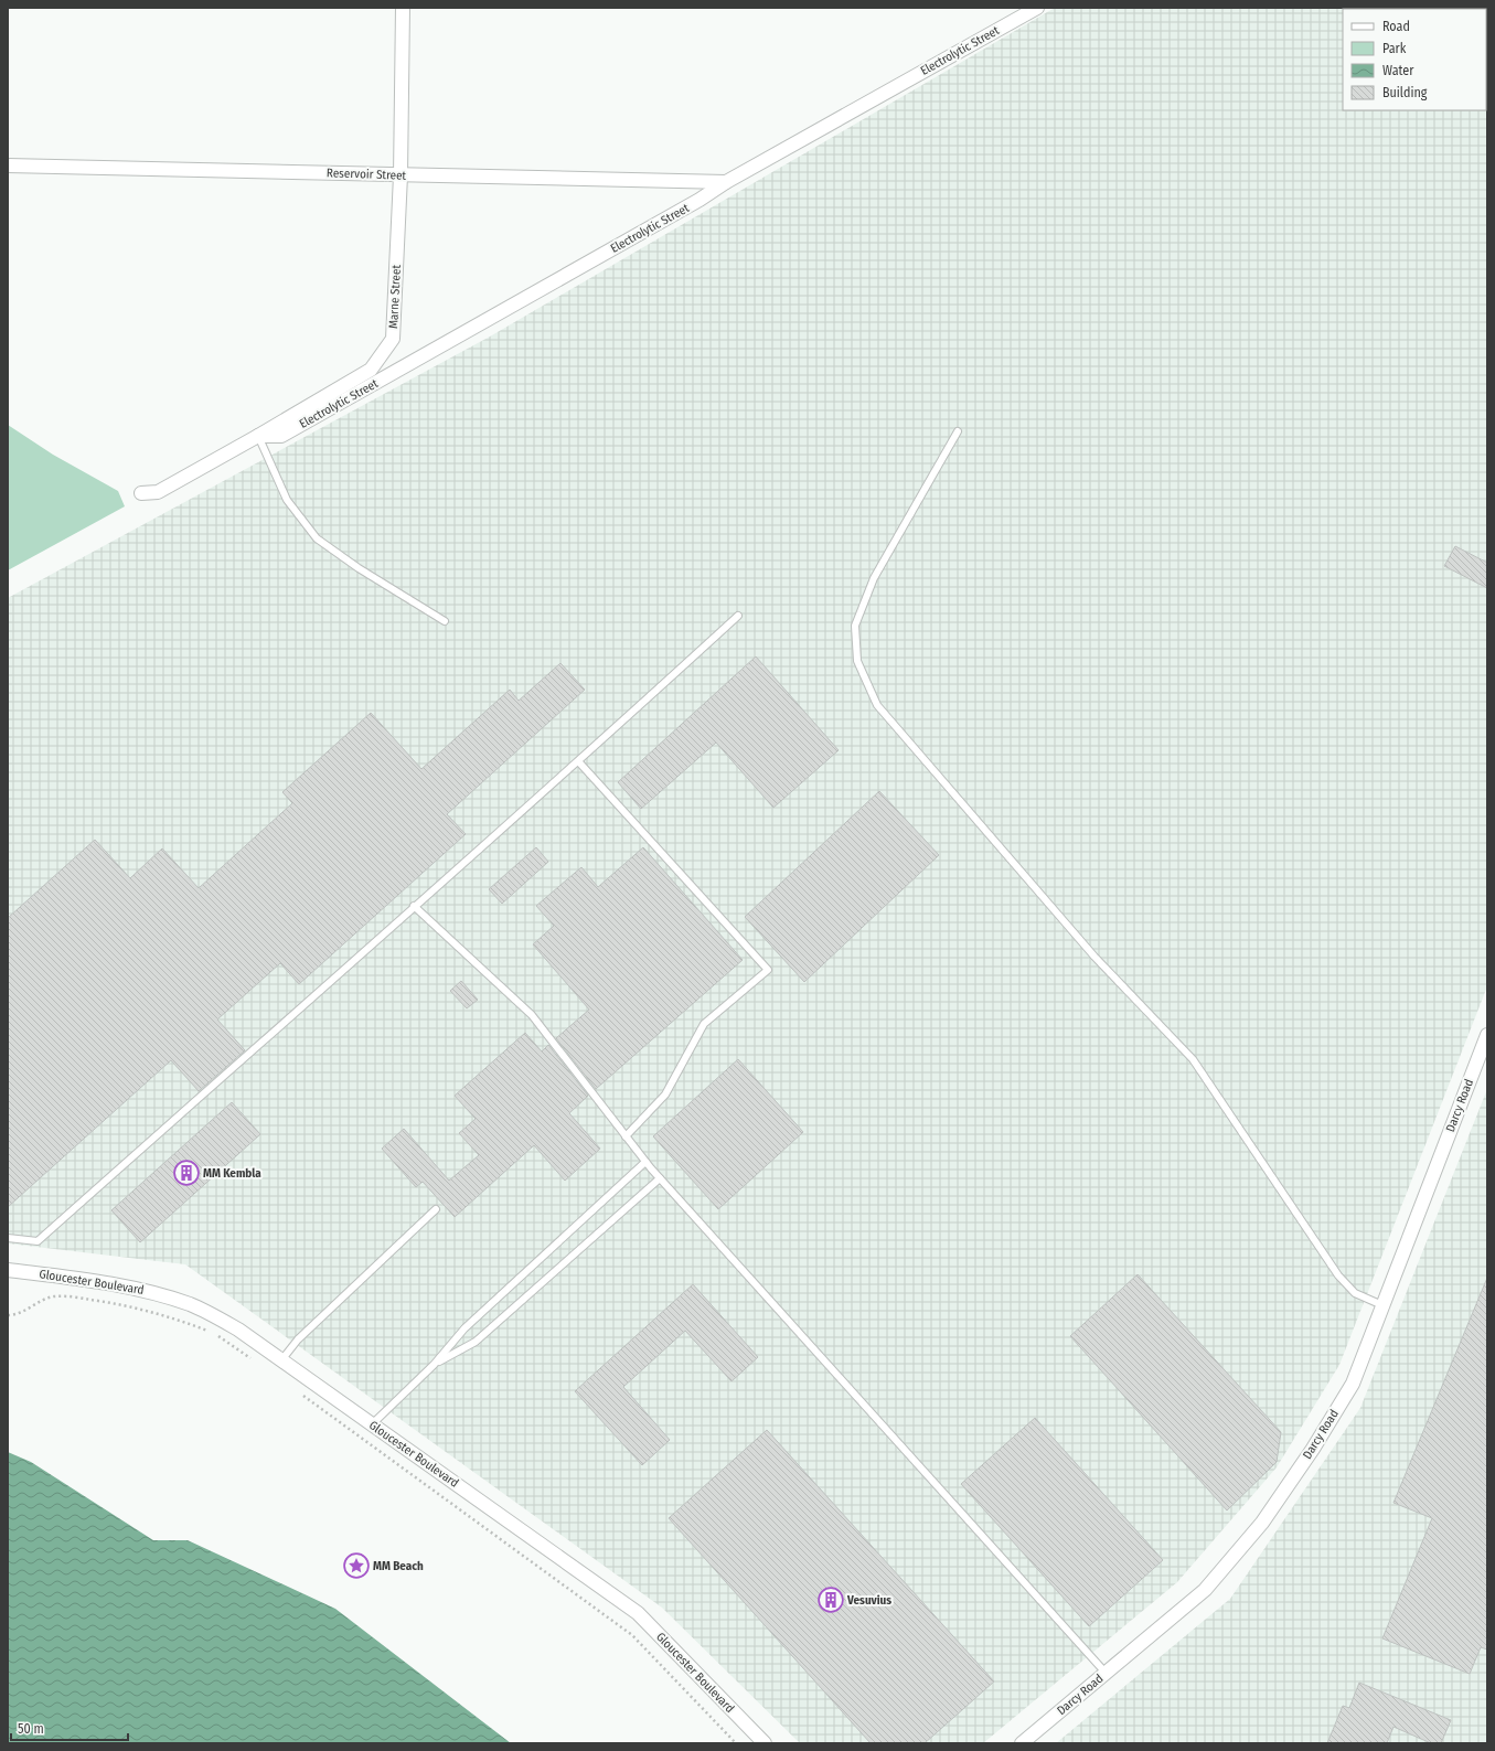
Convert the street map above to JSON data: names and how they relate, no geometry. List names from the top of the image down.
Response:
{
  "streets": {
    "street": [
      "Electrolytic Street",
      "Reservoir Street",
      "Marne Street",
      "Darcy Road",
      "Gloucester Boulevard"
    ]
  },
  "crossings": [
    ["Electrolytic Street", "Reservoir Street"],
    ["Electrolytic Street", "Marne Street"],
    ["Reservoir Street", "Marne Street"]
  ],
  "places": {
    "building": ["MM Kembla", "Vesuvius"],
    "place": ["MM Beach"]
  },
  "legend": [
    "Road",
    "Park",
    "Water",
    "Building"
  ],
  "scale_bar": "50 m"
}
